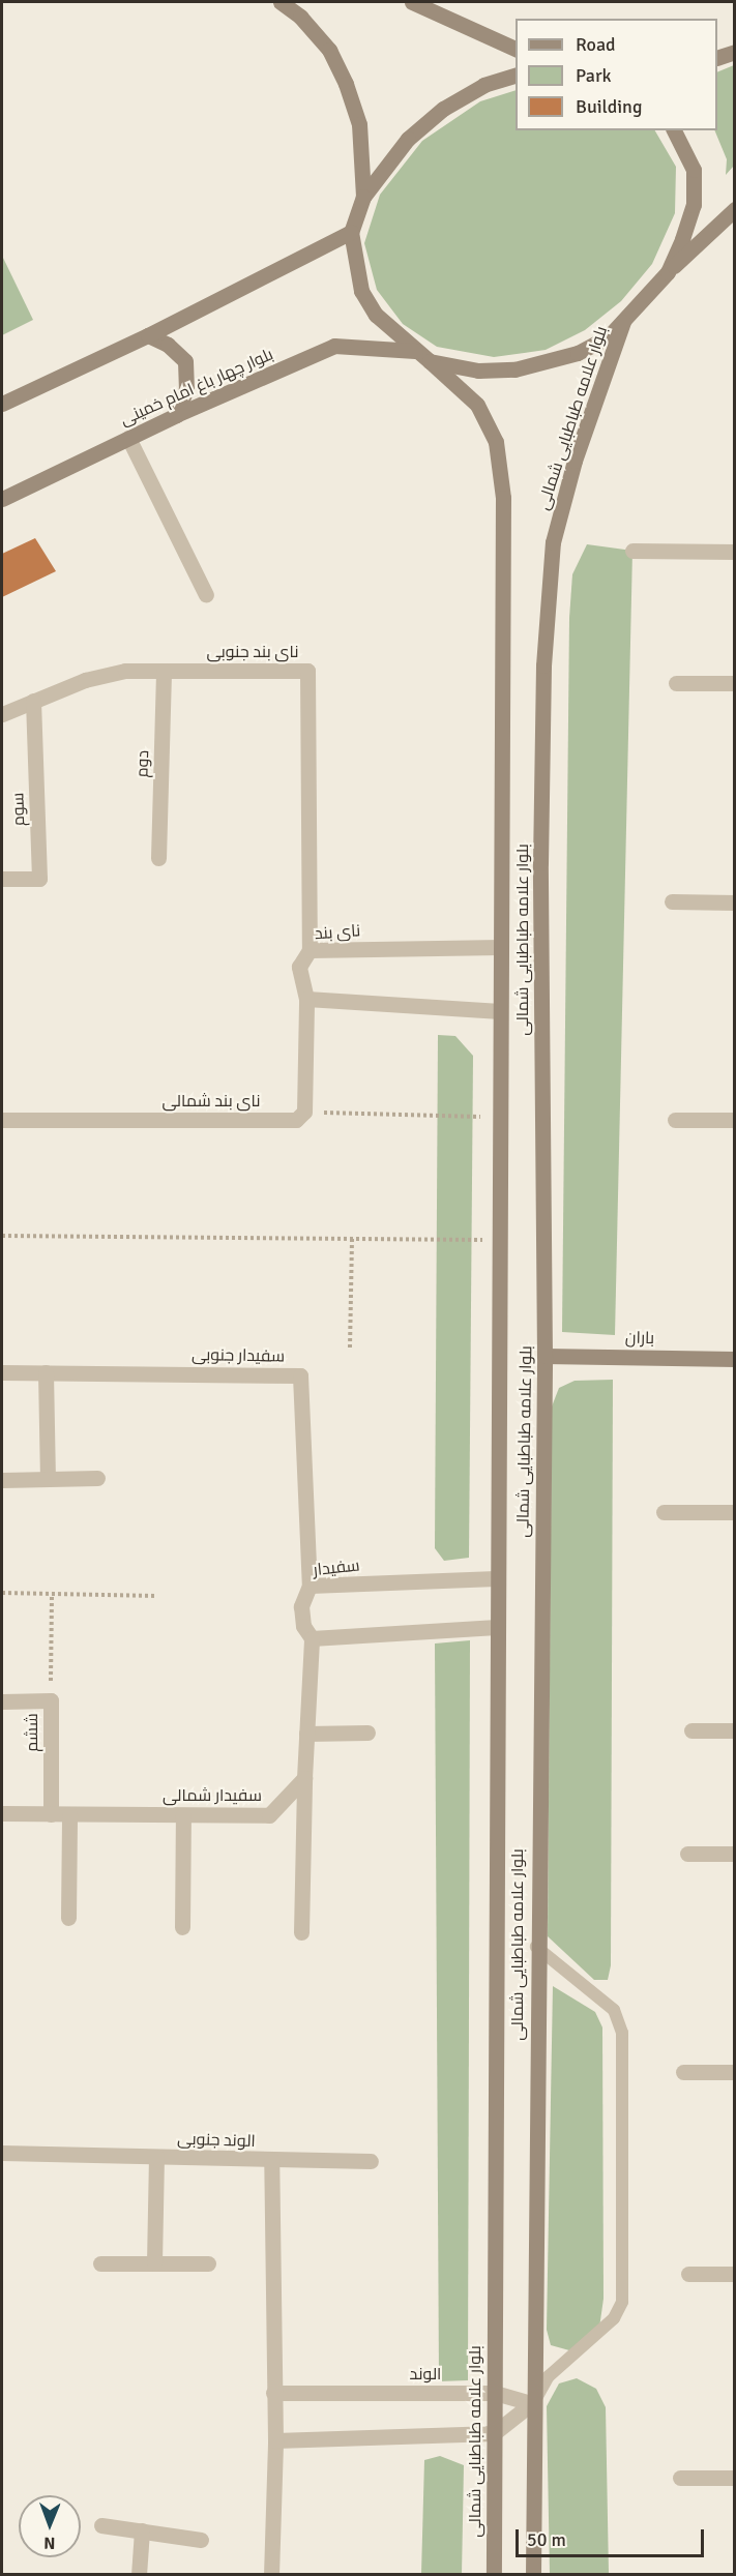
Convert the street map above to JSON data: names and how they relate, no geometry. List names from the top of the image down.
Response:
{
  "streets": {
    "main road": ["بلوار چهار باغ امام خمینی", "بلوار علامه طباطبایی شمالی", "باران"],
    "street": [
      "نای بند جنوبی",
      "دوم",
      "سوم",
      "نای بند",
      "نای بند شمالی",
      "سفیدار جنوبی",
      "سفیدار",
      "ششم",
      "سفیدار شمالی",
      "الوند جنوبی",
      "الوند"
    ]
  },
  "crossings": [
    ["بلوار چهار باغ امام خمینی", "بلوار علامه طباطبایی شمالی"],
    ["بلوار علامه طباطبایی شمالی", "نای بند"],
    ["بلوار علامه طباطبایی شمالی", "باران"],
    ["بلوار علامه طباطبایی شمالی", "سفیدار"],
    ["بلوار علامه طباطبایی شمالی", "الوند"],
    ["نای بند جنوبی", "دوم"],
    ["نای بند جنوبی", "سوم"],
    ["نای بند جنوبی", "نای بند"],
    ["سفیدار جنوبی", "سفیدار"],
    ["ششم", "سفیدار شمالی"],
    ["الوند جنوبی", "الوند"]
  ],
  "legend": ["Road", "Park", "Building"],
  "scale_bar": "50 m",
  "north": "bottom"
}
